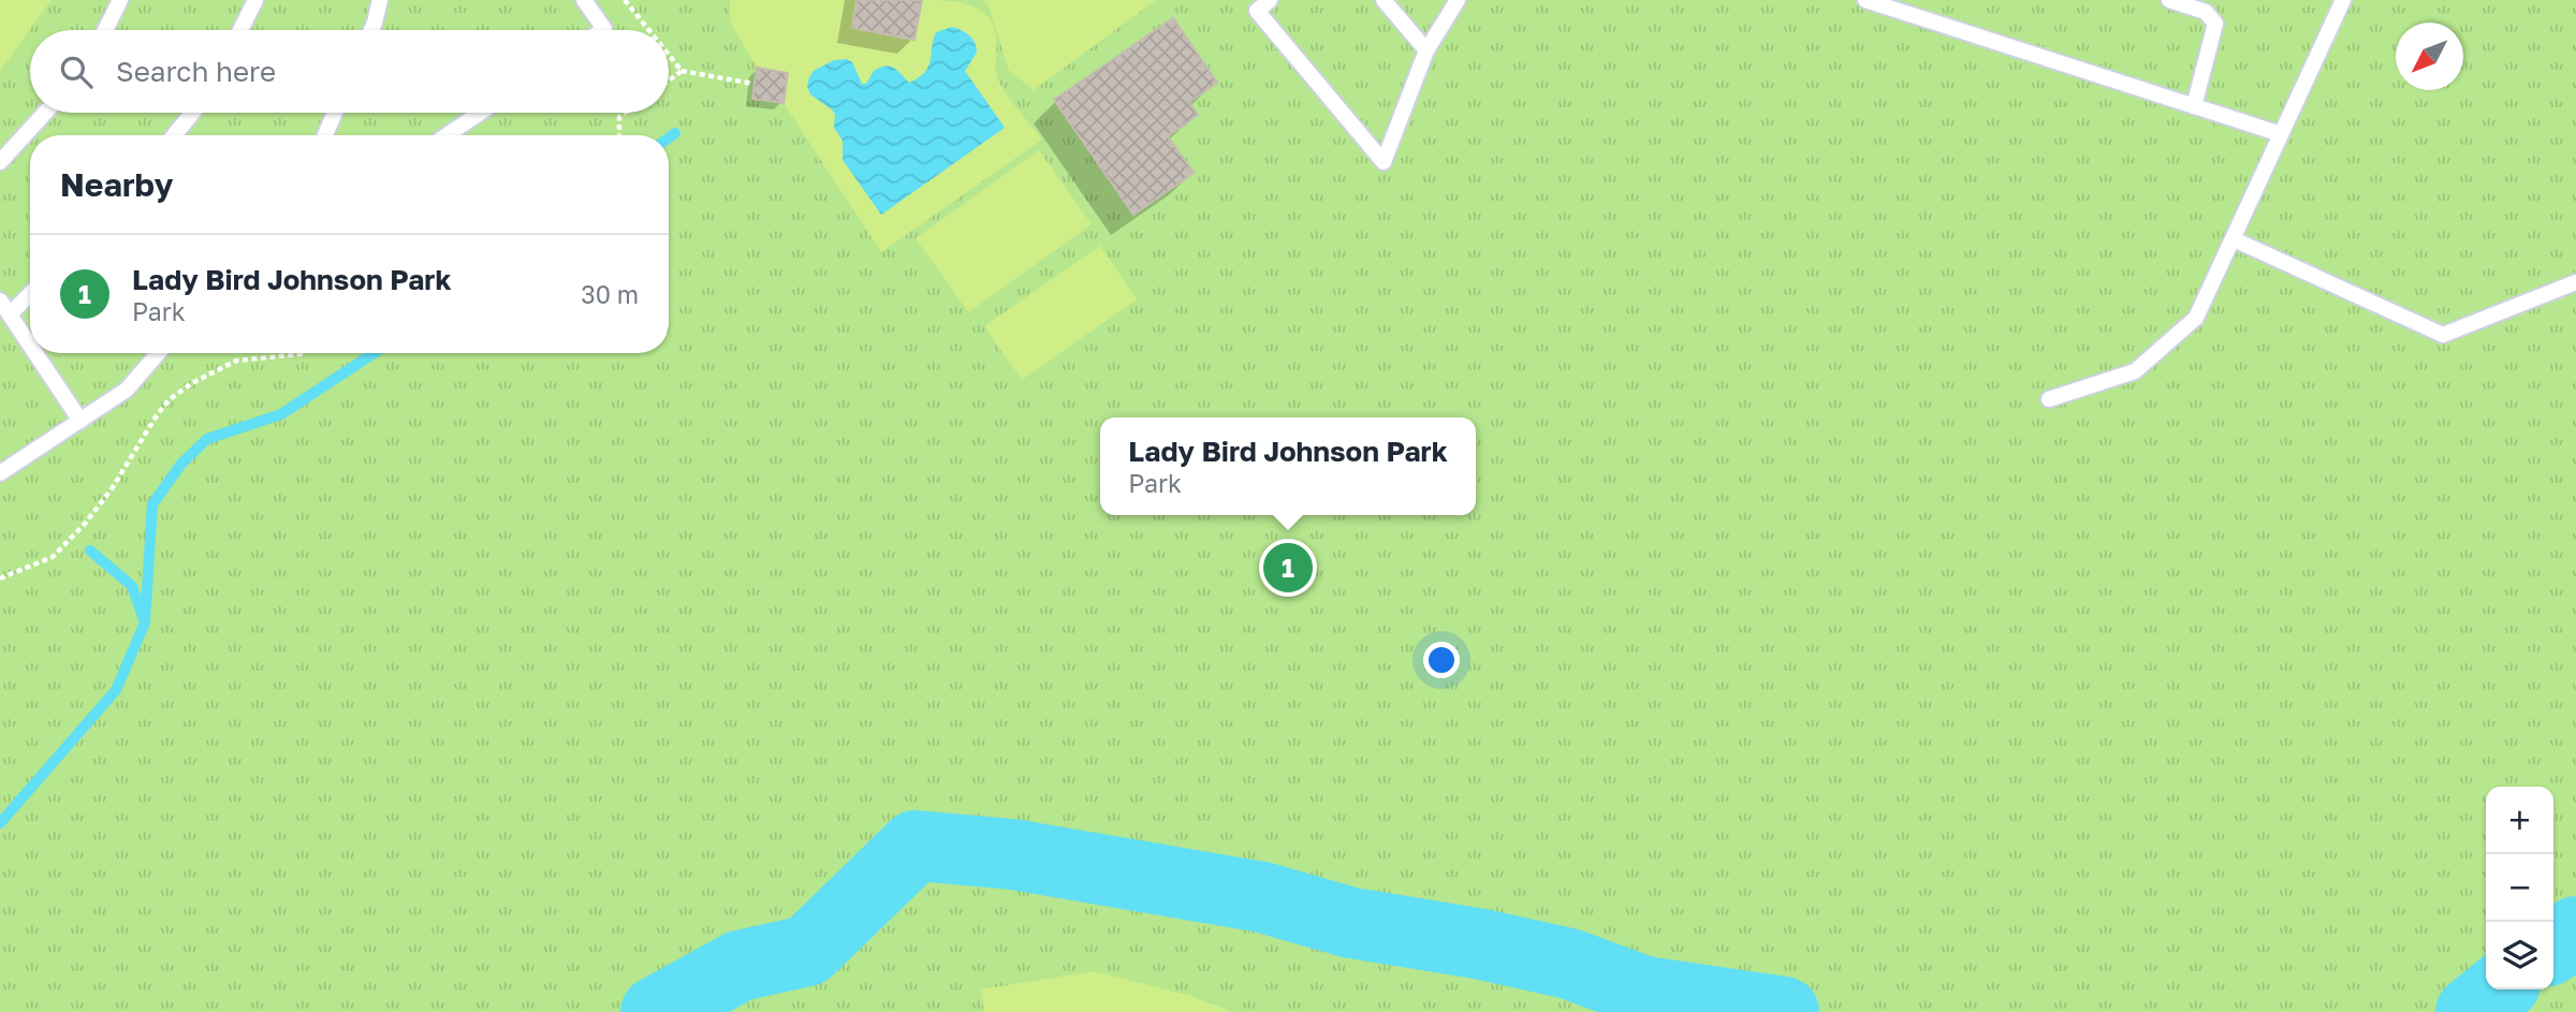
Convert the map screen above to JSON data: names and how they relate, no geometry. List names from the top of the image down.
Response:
{
  "north": "bottom left",
  "page": {
    "search": "Search here",
    "heading": "Nearby",
    "list": [
      {
        "mark": "1",
        "name": "Lady Bird Johnson Park",
        "note": "Park",
        "value": "30 m"
      }
    ],
    "popup": ["Lady Bird Johnson Park", "Park"],
    "pins": "1",
    "map_buttons": ["+", "−"]
  }
}
